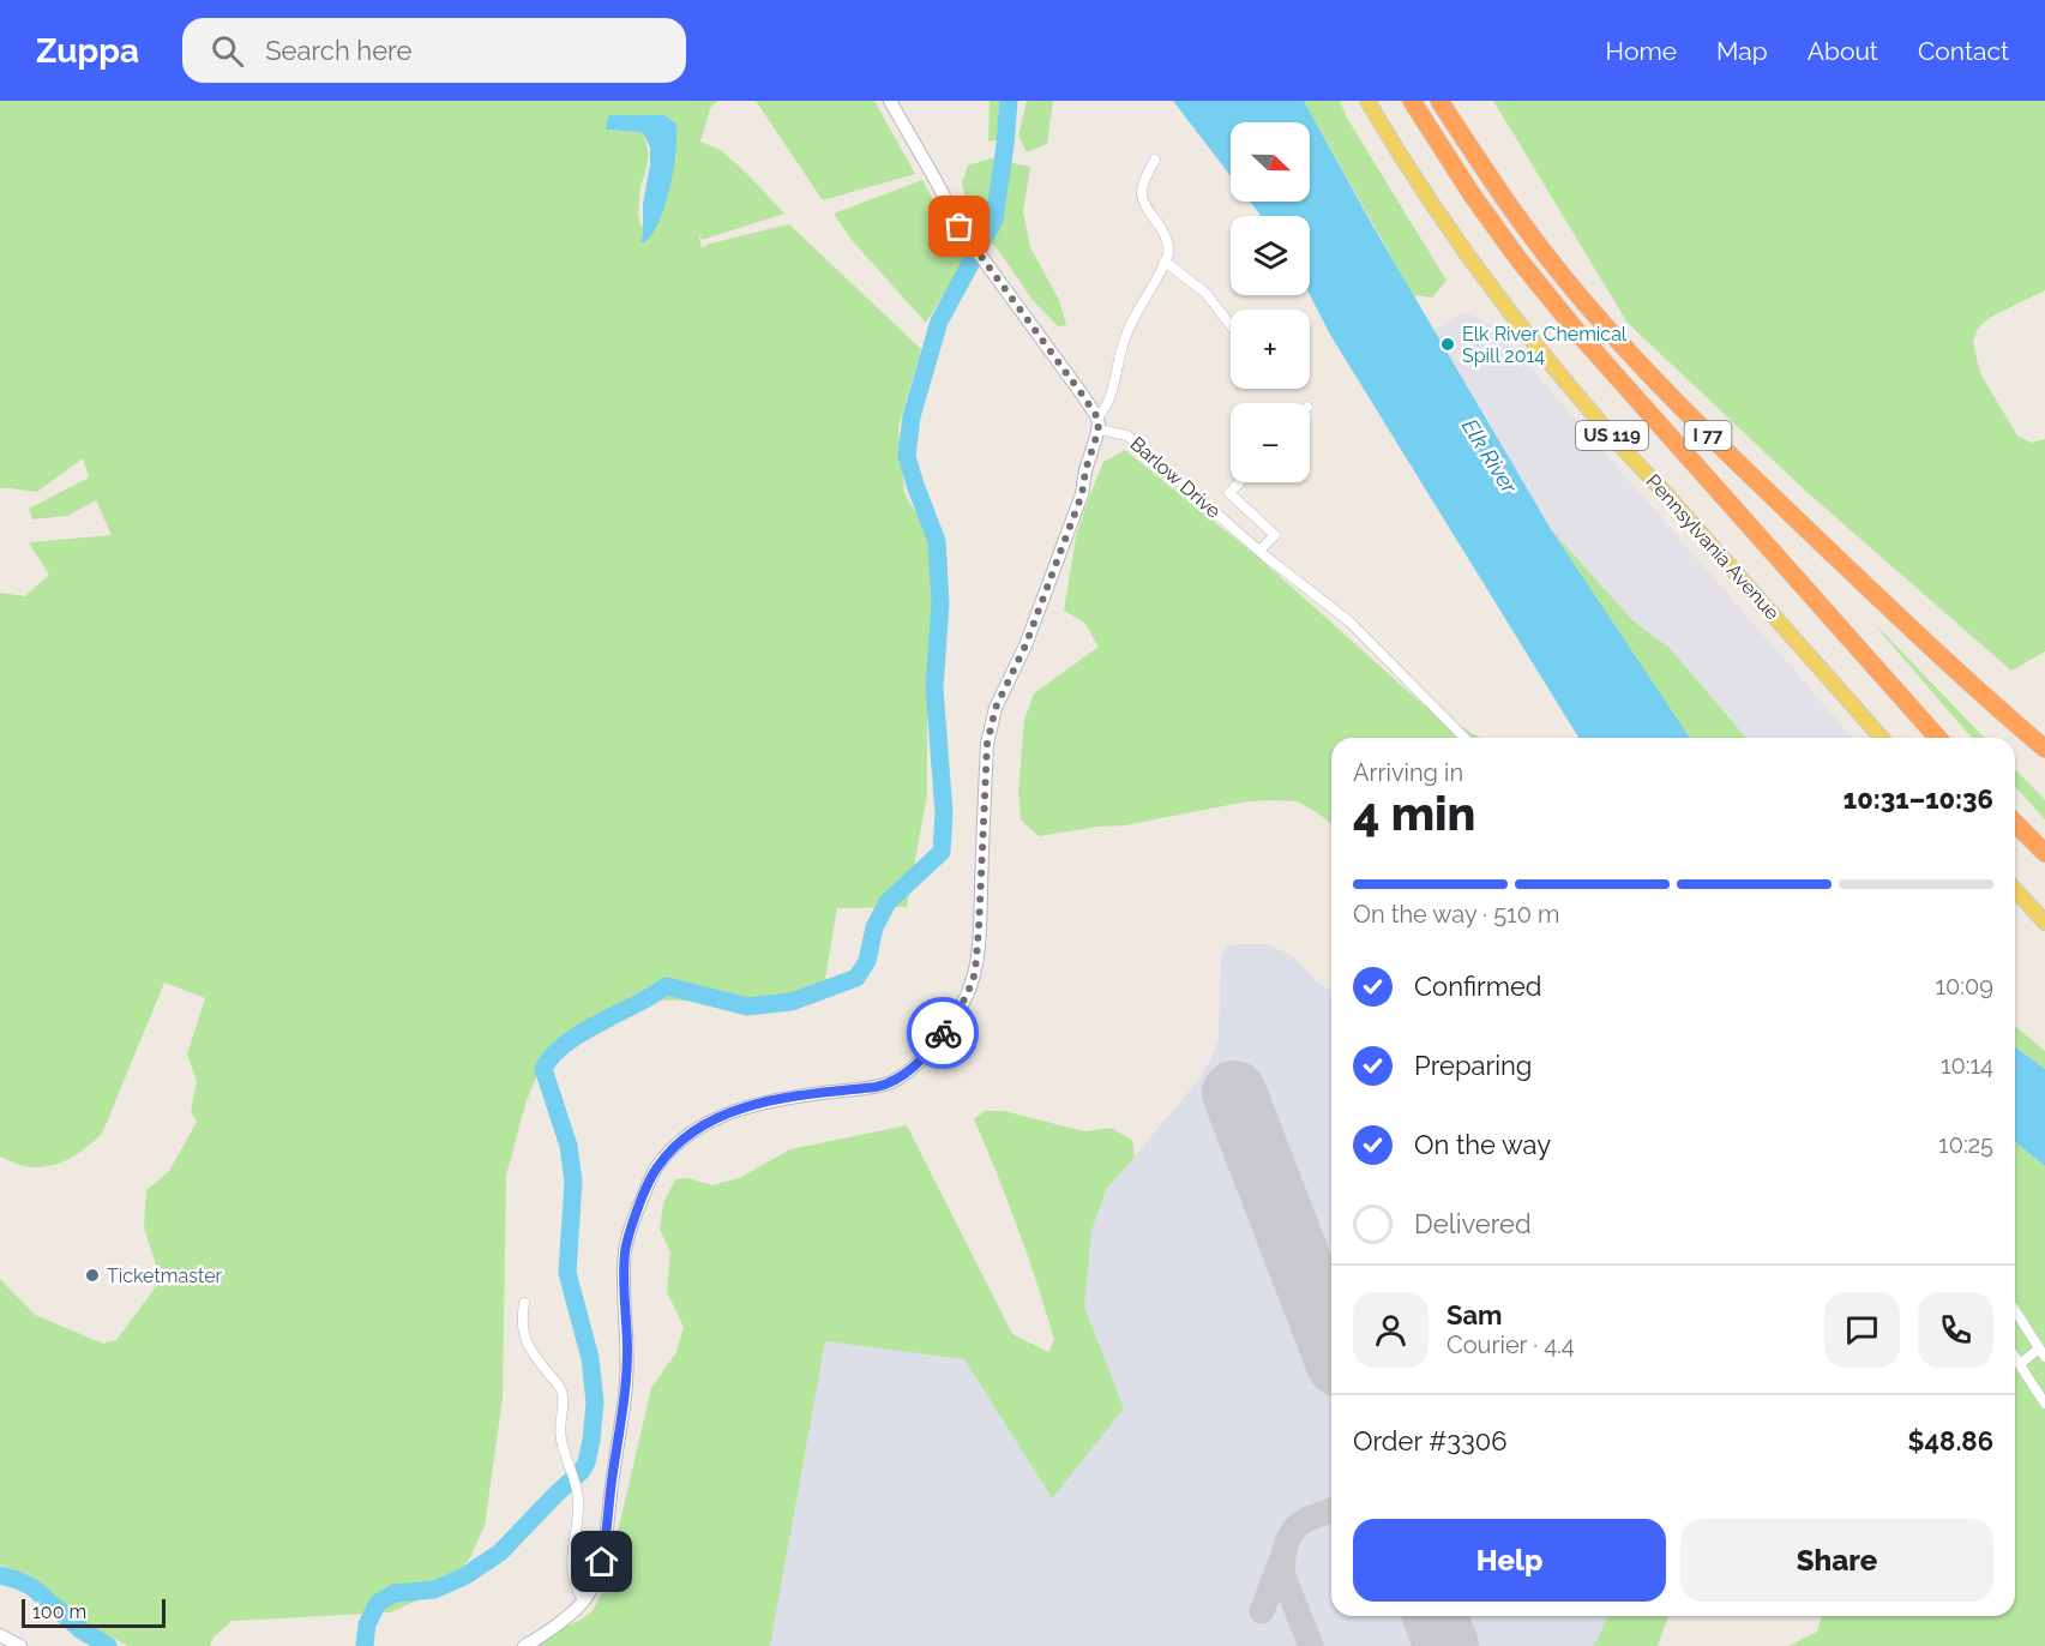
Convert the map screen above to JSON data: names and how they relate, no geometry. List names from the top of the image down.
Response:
{
  "streets": {
    "highway": ["I 77"],
    "main road": ["US 119", "Pennsylvania Avenue"],
    "street": ["Barlow Drive"]
  },
  "water": ["Elk River"],
  "places": ["Elk River Chemical Spill 2014", "Ticketmaster"],
  "scale_bar": "100 m",
  "north": "right",
  "page": {
    "header": "Zuppa",
    "search": "Search here",
    "nav": [
      "Home",
      "Map",
      "About",
      "Contact"
    ],
    "map_buttons": ["+", "−"],
    "heading": ["4 min", "Arriving in", "10:31–10:36"],
    "panel": [
      "Sam",
      "Courier · 4.4",
      "Order #3306",
      "$48.86"
    ],
    "bar": "On the way · 510 m",
    "list": [
      ["Confirmed", "10:09"],
      ["Preparing", "10:14"],
      ["On the way", "10:25"],
      "Delivered"
    ],
    "buttons": ["Help", "Share"],
    "scale": "100 m"
  }
}
